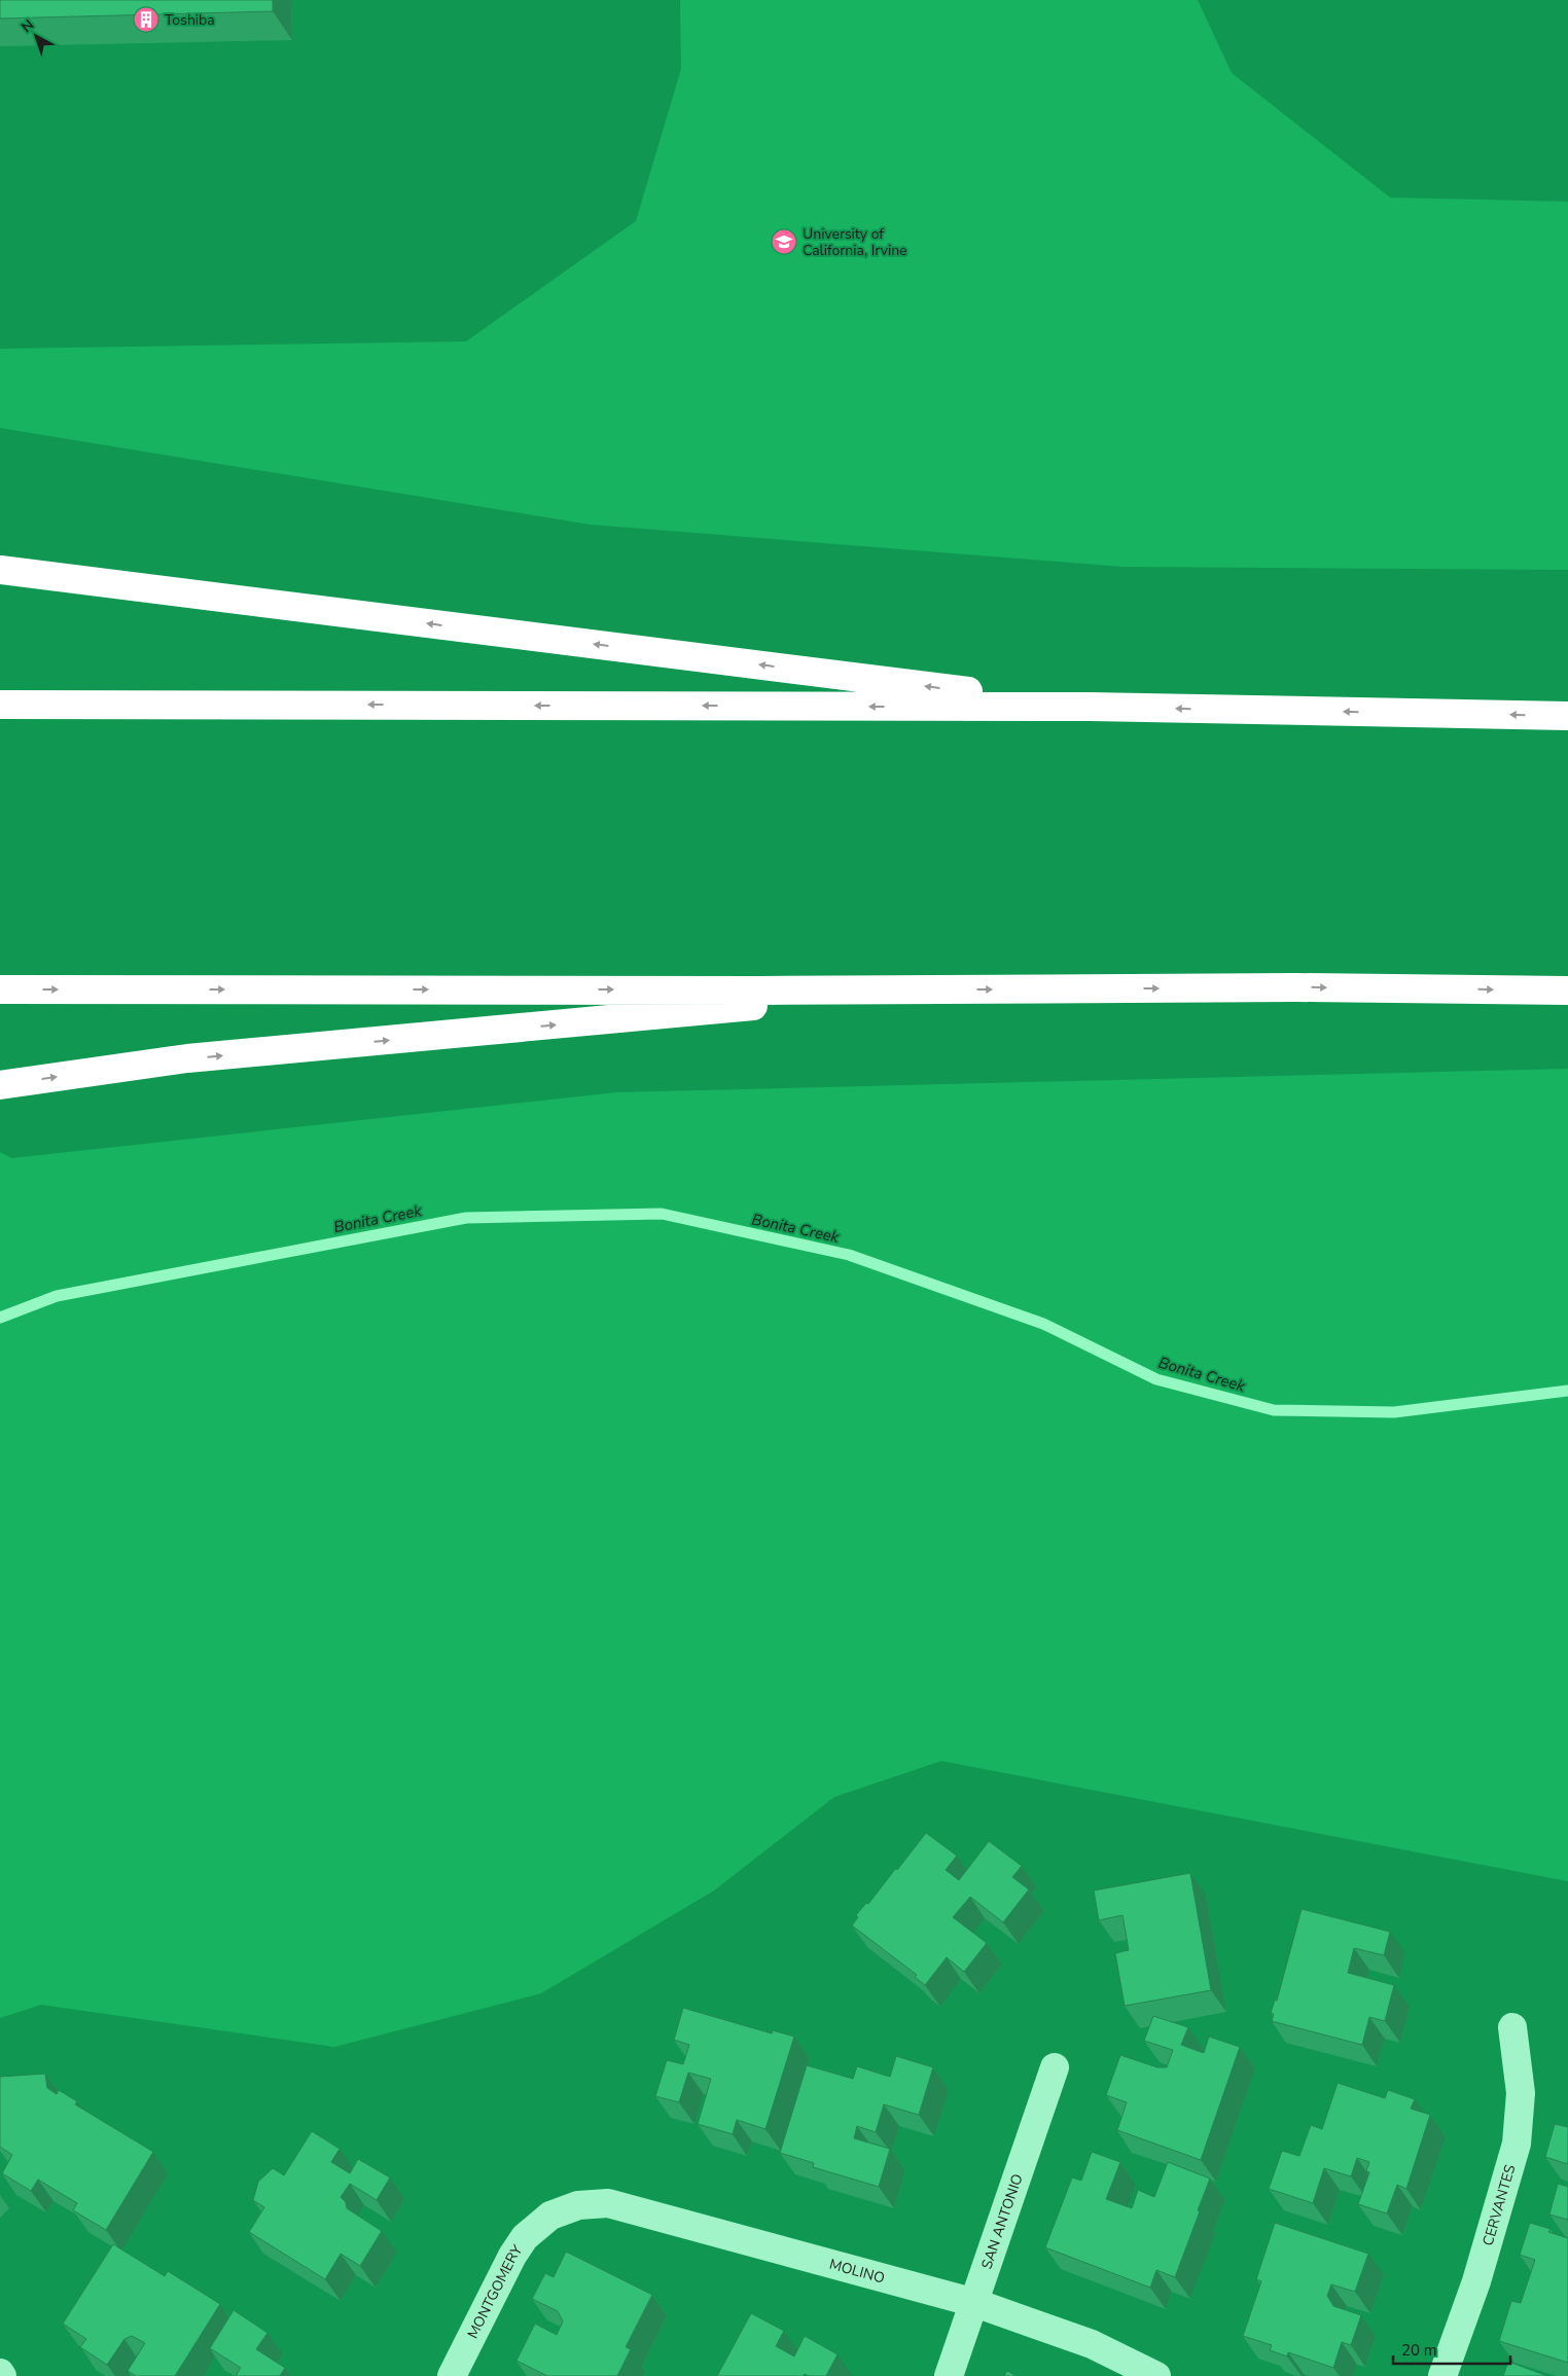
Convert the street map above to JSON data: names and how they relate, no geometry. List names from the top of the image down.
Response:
{
  "streets": {
    "street": [
      "CERVANTES",
      "SAN ANTONIO",
      "MOLINO",
      "MONTGOMERY"
    ]
  },
  "crossings": [
    ["SAN ANTONIO", "MOLINO"],
    ["MOLINO", "MONTGOMERY"]
  ],
  "water": ["Bonita Creek"],
  "places": {
    "building": ["Toshiba"],
    "school or university": ["University of California, Irvine"]
  },
  "scale_bar": "20 m",
  "north": "top left"
}
